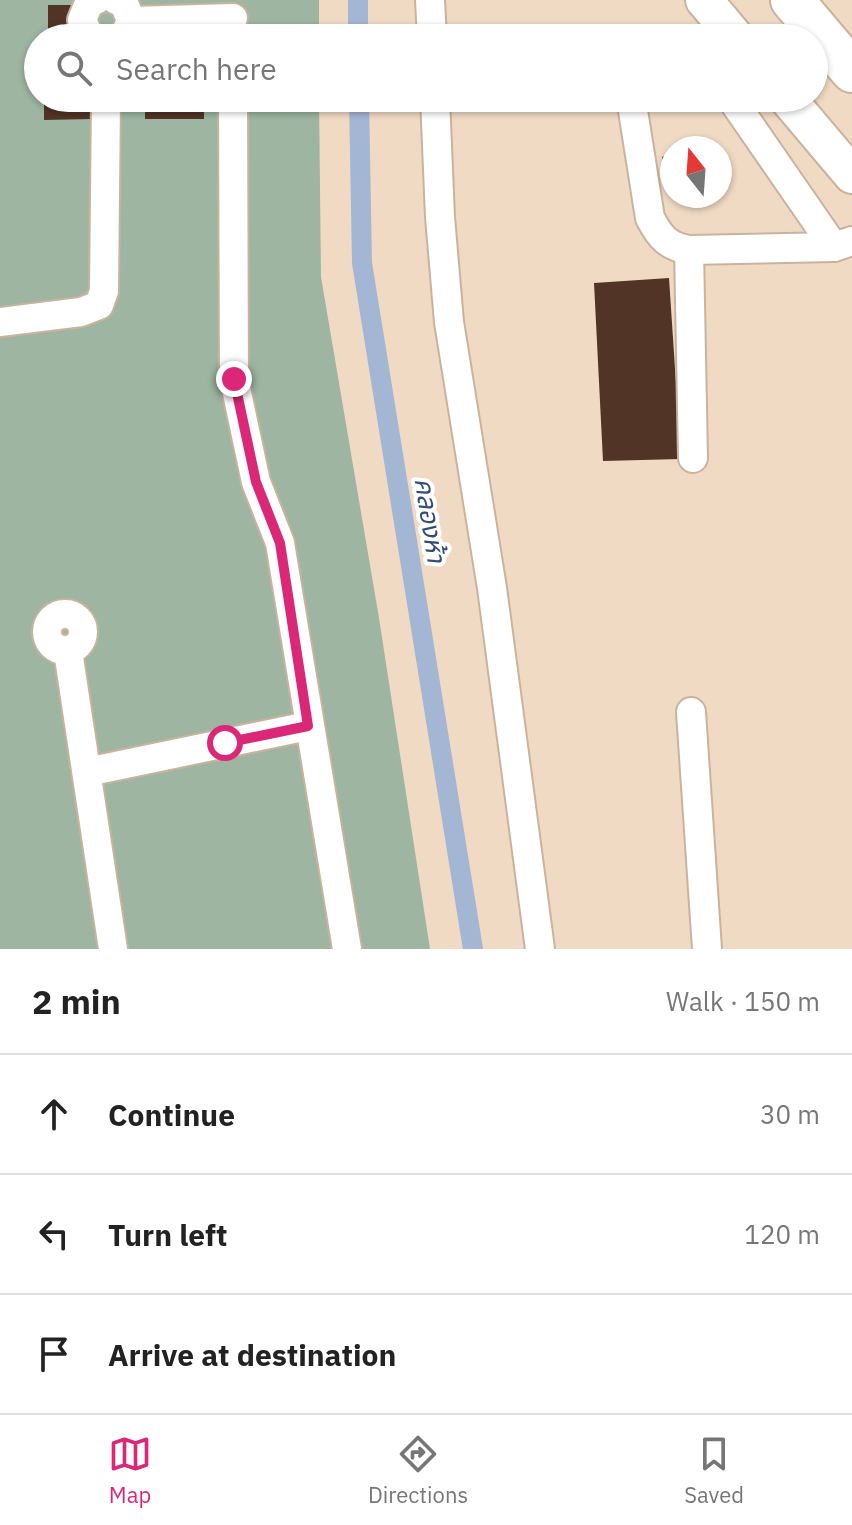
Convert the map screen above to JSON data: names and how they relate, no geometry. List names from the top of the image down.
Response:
{
  "water": ["คลองห้า"],
  "north": "top",
  "page": {
    "search": "Search here",
    "heading": ["2 min", "Walk · 150 m"],
    "list": [
      ["Continue", "30 m"],
      ["Turn left", "120 m"],
      "Arrive at destination"
    ],
    "nav": ["Map", "Directions", "Saved"]
  }
}
